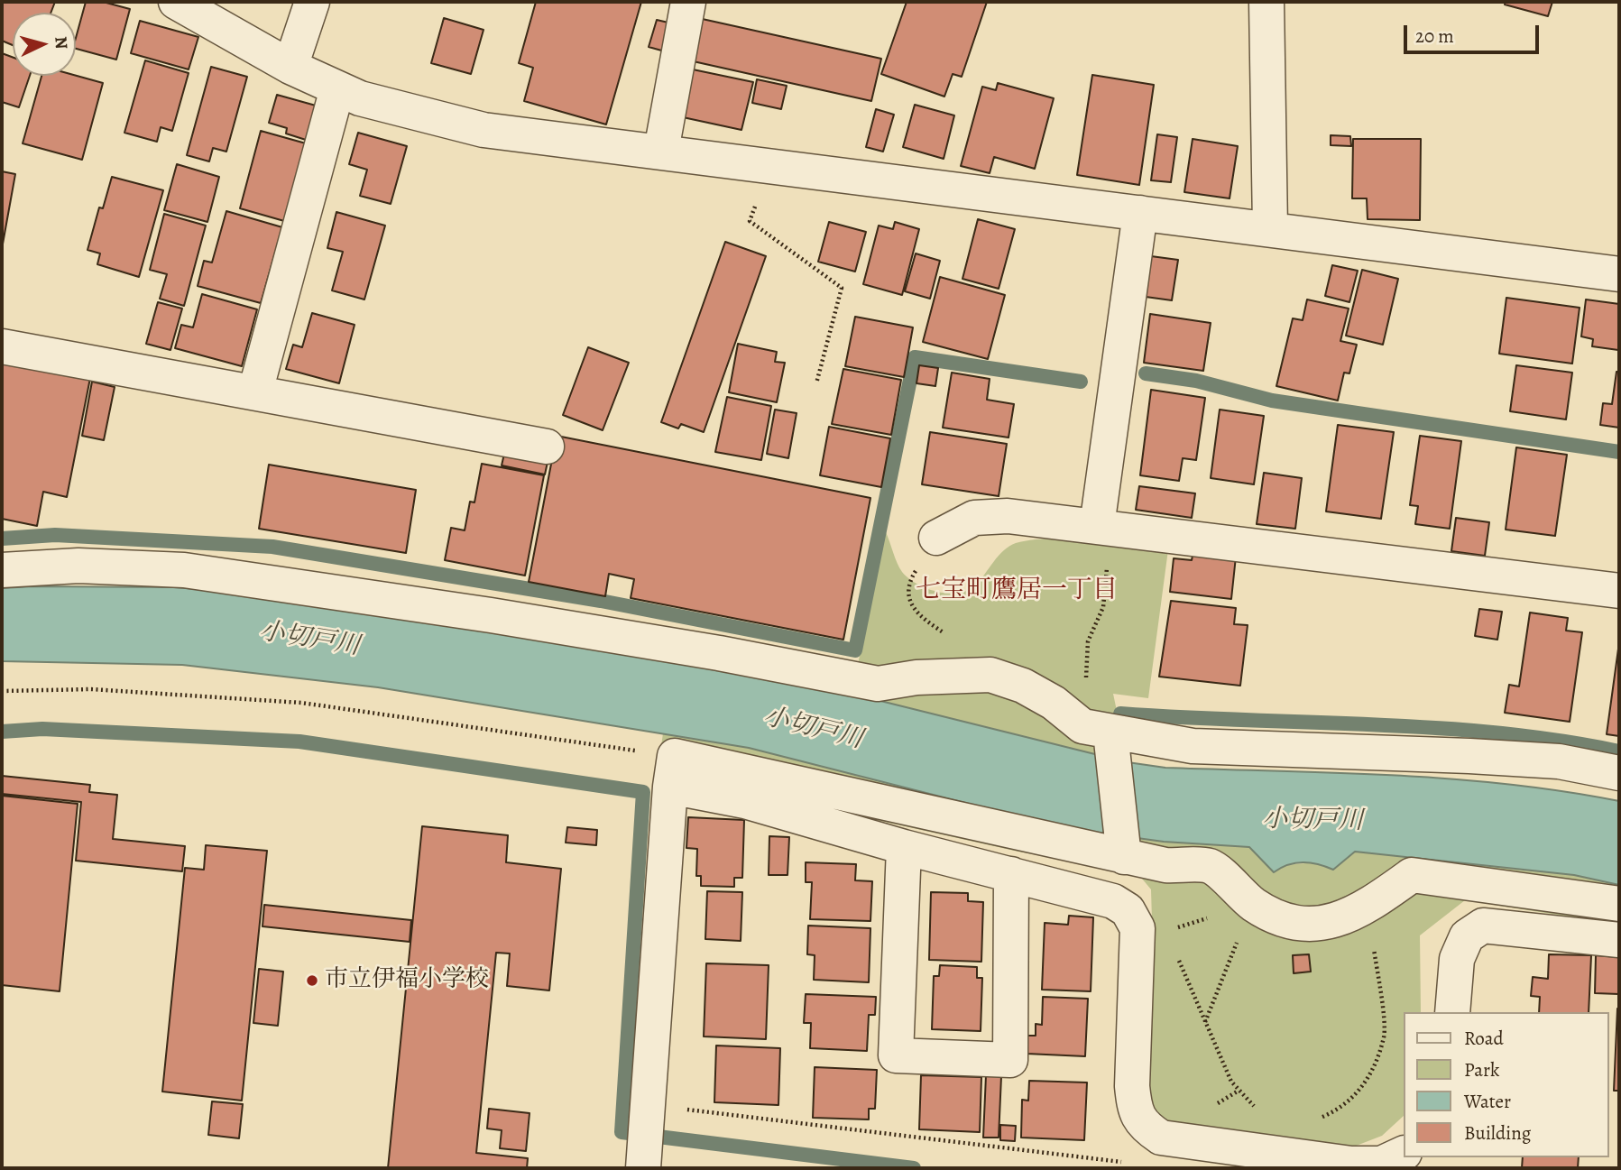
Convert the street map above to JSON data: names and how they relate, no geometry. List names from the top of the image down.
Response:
{
  "districts": ["七宝町鷹居一丁目"],
  "water": ["小切戸川"],
  "places": ["市立伊福小学校"],
  "legend": [
    "Road",
    "Park",
    "Water",
    "Building"
  ],
  "scale_bar": "20 m",
  "north": "right"
}
